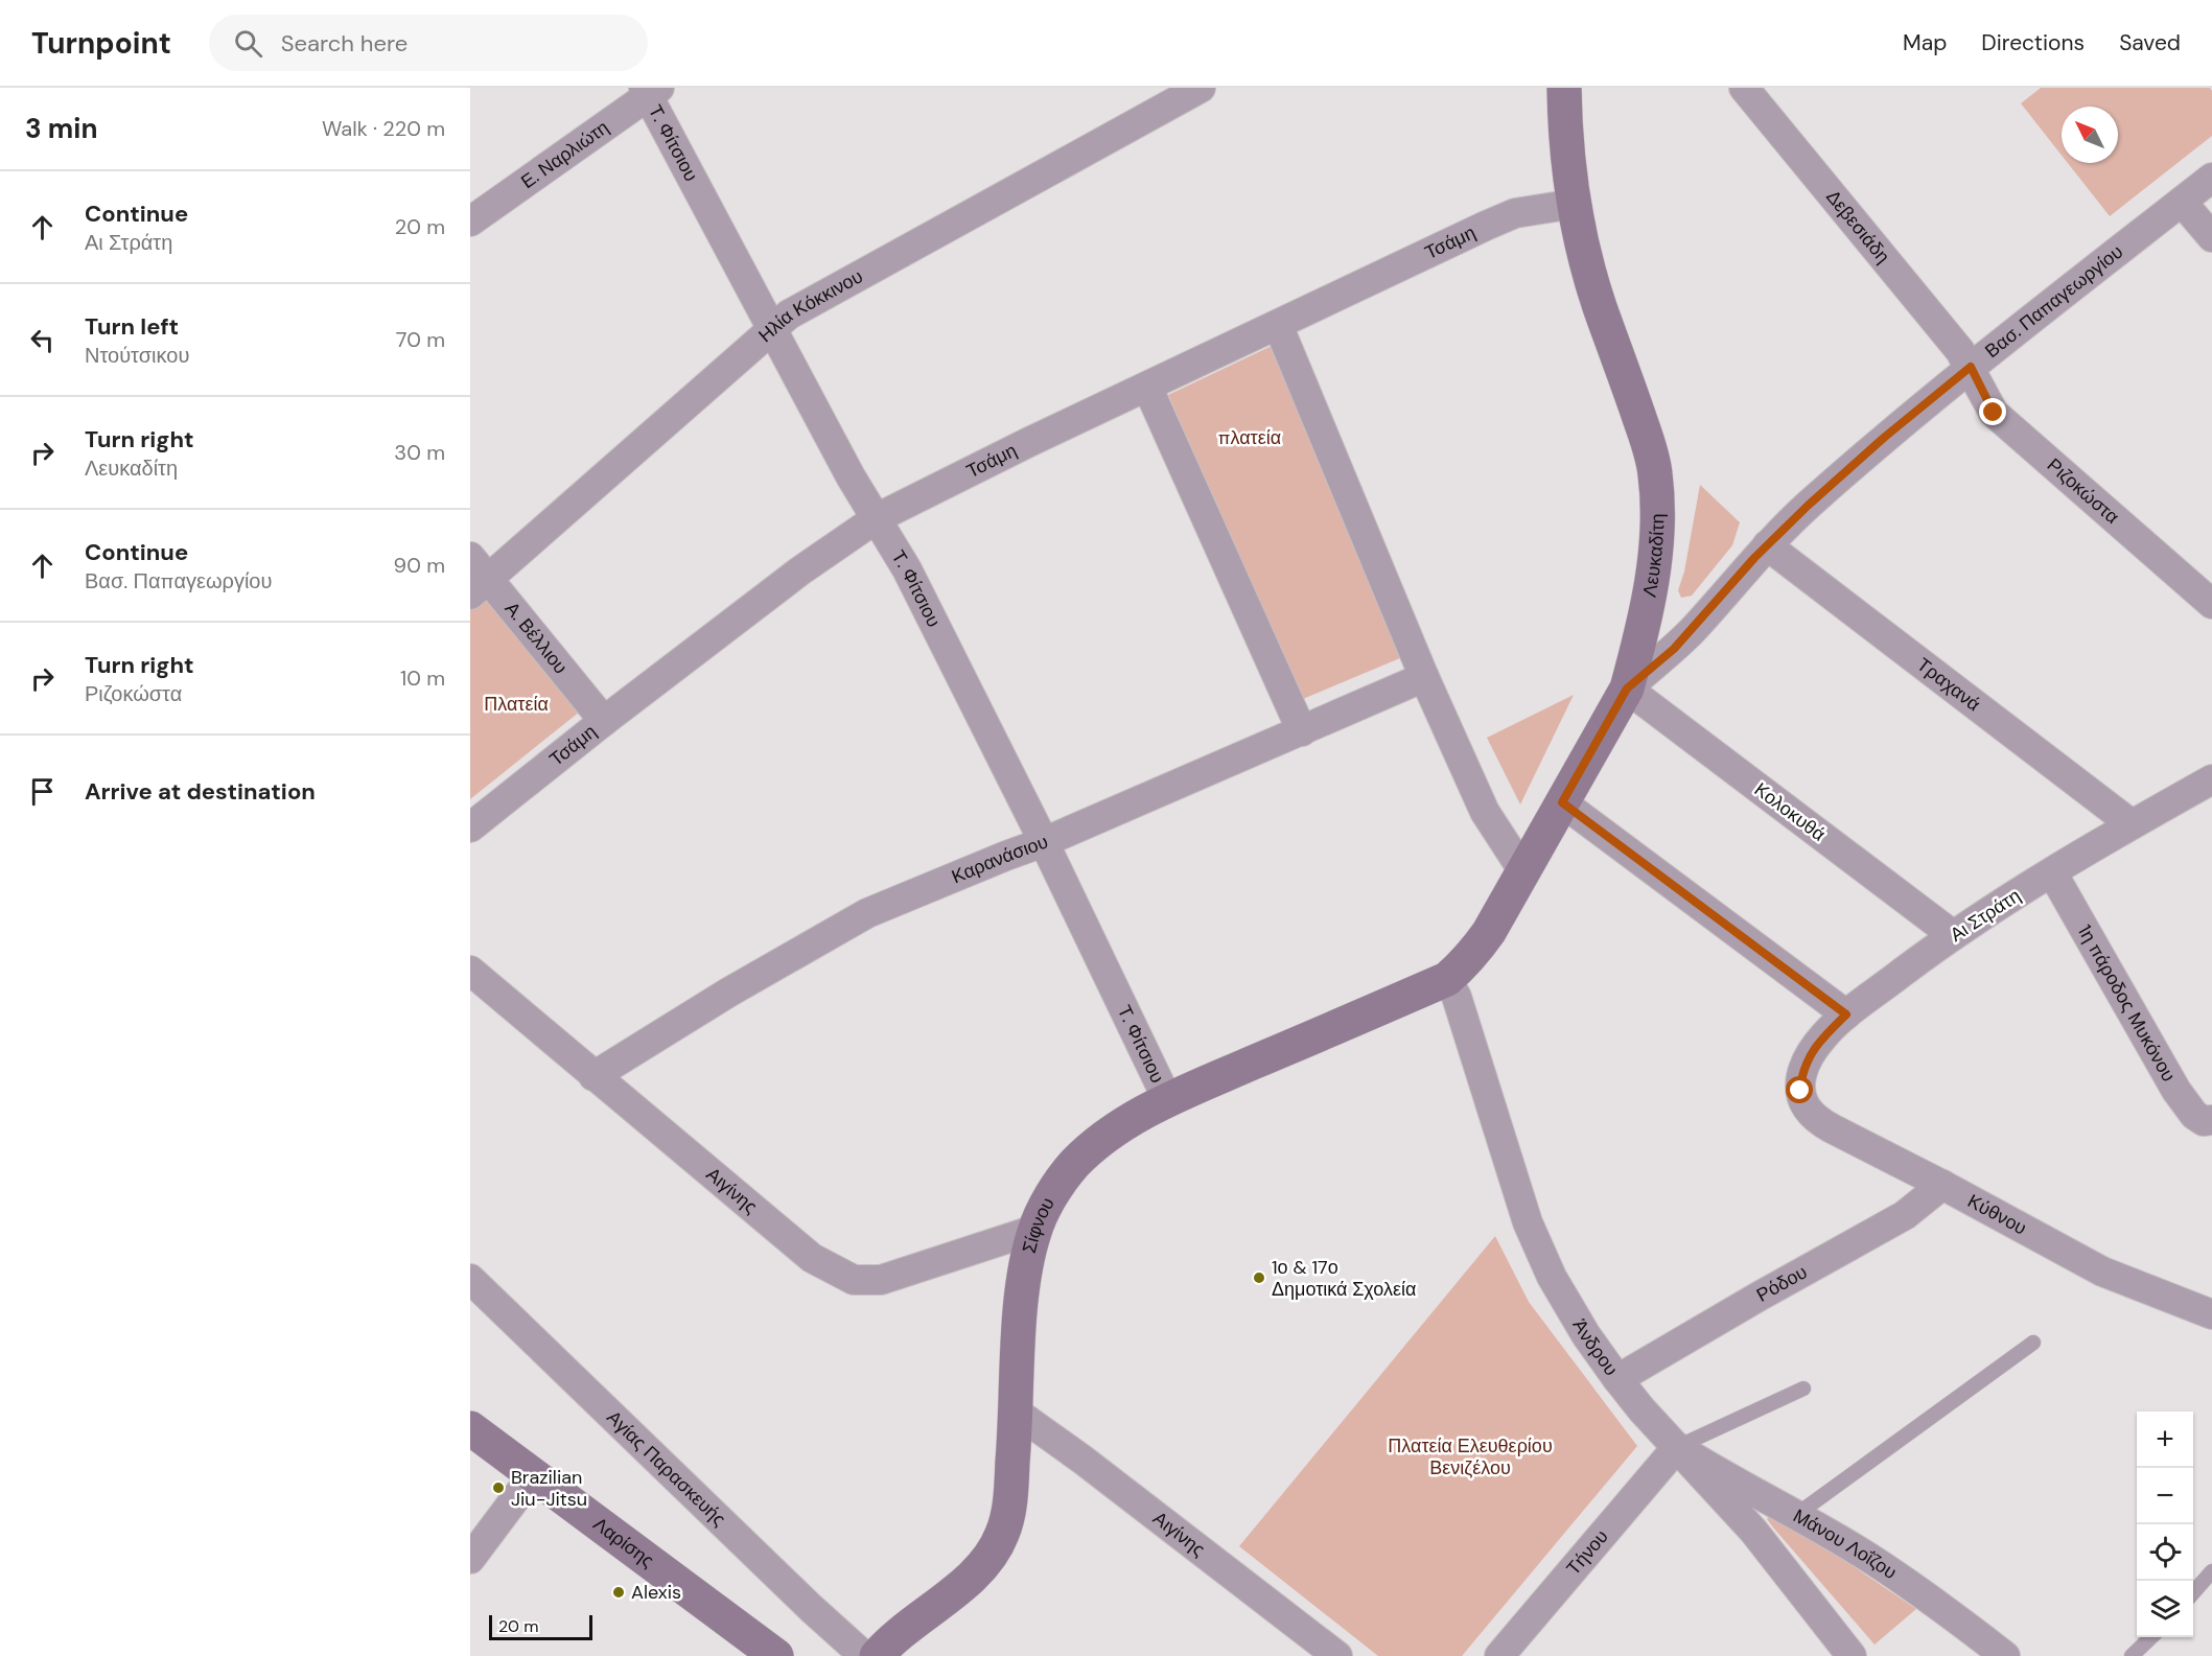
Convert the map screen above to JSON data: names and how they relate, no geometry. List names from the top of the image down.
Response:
{
  "streets": {
    "street": [
      "Τ. Φίτσιου",
      "Ε. Ναρλιώτη",
      "Δεβεσιάδη",
      "Τσάμη",
      "Βασ. Παπαγεωργίου",
      "Ηλία Κόκκινου",
      "Ριζοκώστα",
      "Λευκαδίτη",
      "Α. Βέλλιου",
      "Τραχανά",
      "Κολοκυθά",
      "Καρανάσιου",
      "Αι Στράτη",
      "1η πάροδος Μυκόνου",
      "Αιγίνης",
      "Κύθνου",
      "Σίφνου",
      "Ρόδου",
      "Άνδρου",
      "Αγίας Παρασκευής",
      "Λαρίσης",
      "Μάνου Λοΐζου",
      "Τήνου"
    ]
  },
  "crossings": [
    ["Τ. Φίτσιου", "Ε. Ναρλιώτη"],
    ["Τ. Φίτσιου", "Τσάμη"],
    ["Τ. Φίτσιου", "Ηλία Κόκκινου"],
    ["Τ. Φίτσιου", "Καρανάσιου"],
    ["Τ. Φίτσιου", "Σίφνου"],
    ["Δεβεσιάδη", "Βασ. Παπαγεωργίου"],
    ["Δεβεσιάδη", "Ριζοκώστα"],
    ["Τσάμη", "Λευκαδίτη"],
    ["Τσάμη", "Α. Βέλλιου"],
    ["Βασ. Παπαγεωργίου", "Ριζοκώστα"],
    ["Βασ. Παπαγεωργίου", "Λευκαδίτη"],
    ["Βασ. Παπαγεωργίου", "Τραχανά"],
    ["Βασ. Παπαγεωργίου", "Κολοκυθά"],
    ["Ηλία Κόκκινου", "Α. Βέλλιου"],
    ["Λευκαδίτη", "Κολοκυθά"],
    ["Λευκαδίτη", "Σίφνου"],
    ["Λευκαδίτη", "Άνδρου"],
    ["Τραχανά", "Αι Στράτη"],
    ["Κολοκυθά", "Αι Στράτη"],
    ["Καρανάσιου", "Αιγίνης"],
    ["Αι Στράτη", "1η πάροδος Μυκόνου"],
    ["Αι Στράτη", "Κύθνου"],
    ["Αιγίνης", "Σίφνου"],
    ["Κύθνου", "Ρόδου"],
    ["Σίφνου", "Άνδρου"],
    ["Ρόδου", "Άνδρου"],
    ["Άνδρου", "Μάνου Λοΐζου"],
    ["Άνδρου", "Τήνου"],
    ["Μάνου Λοΐζου", "Τήνου"]
  ],
  "parks": ["πλατεία", "Πλατεία", "Πλατεία Ελευθερίου Βενιζέλου"],
  "places": ["1ο & 17ο Δημοτικά Σχολεία", "Brazilian Jiu-Jitsu", "Alexis"],
  "scale_bar": "20 m",
  "north": "top left",
  "page": {
    "header": "Turnpoint",
    "search": "Search here",
    "nav": ["Map", "Directions", "Saved"],
    "heading": ["3 min", "Walk · 220 m"],
    "list": [
      ["Continue", "Αι Στράτη", "20 m"],
      ["Turn left", "Ντούτσικου", "70 m"],
      ["Turn right", "Λευκαδίτη", "30 m"],
      ["Continue", "Βασ. Παπαγεωργίου", "90 m"],
      ["Turn right", "Ριζοκώστα", "10 m"],
      "Arrive at destination"
    ],
    "map_buttons": ["+", "−"],
    "scale": "20 m"
  }
}
